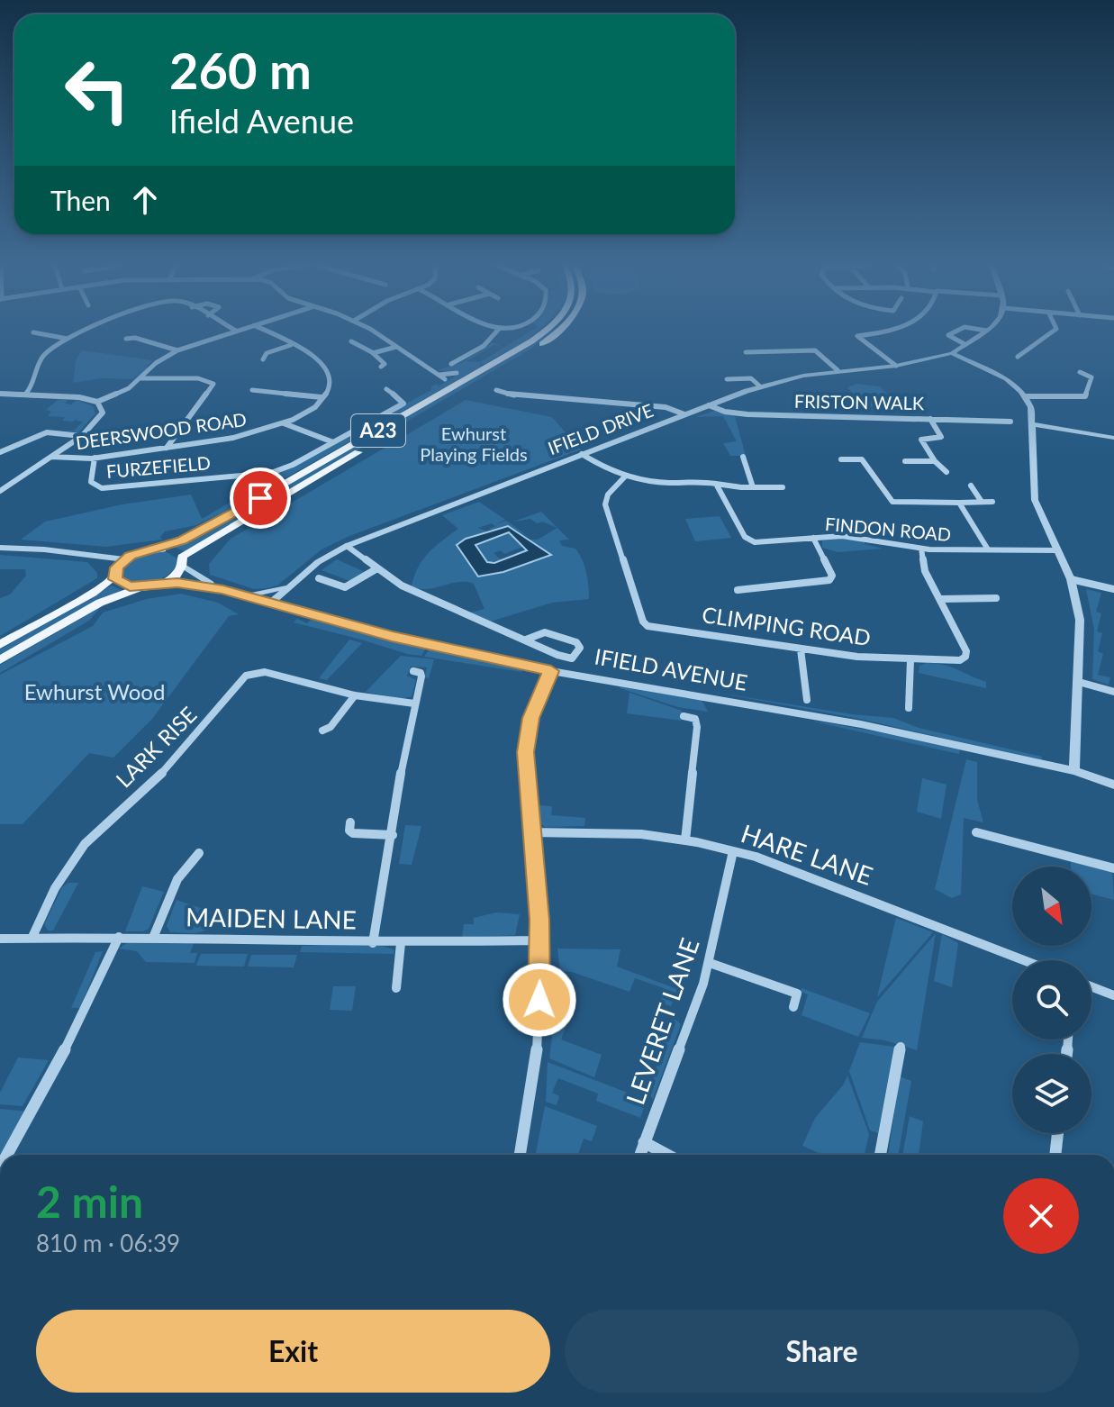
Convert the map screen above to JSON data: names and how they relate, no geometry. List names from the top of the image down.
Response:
{
  "streets": {
    "main road": ["A23"],
    "street": [
      "FRISTON WALK",
      "IFIELD DRIVE",
      "DEERSWOOD ROAD",
      "FURZEFIELD",
      "FINDON ROAD",
      "CLIMPING ROAD",
      "IFIELD AVENUE",
      "LARK RISE",
      "HARE LANE",
      "MAIDEN LANE",
      "LEVERET LANE"
    ]
  },
  "crossings": [
    ["FRISTON WALK", "IFIELD DRIVE"],
    ["IFIELD DRIVE", "IFIELD AVENUE"],
    ["A23", "IFIELD AVENUE"],
    ["DEERSWOOD ROAD", "FURZEFIELD"],
    ["FINDON ROAD", "CLIMPING ROAD"],
    ["LARK RISE", "MAIDEN LANE"],
    ["HARE LANE", "LEVERET LANE"]
  ],
  "parks": ["Ewhurst Playing Fields", "Ewhurst Wood"],
  "north": "bottom right",
  "page": {
    "turn": ["260 m", "Ifield Avenue"],
    "then": "Then",
    "heading": ["2 min", "810 m · 06:39"],
    "buttons": ["Exit", "Share"]
  }
}
